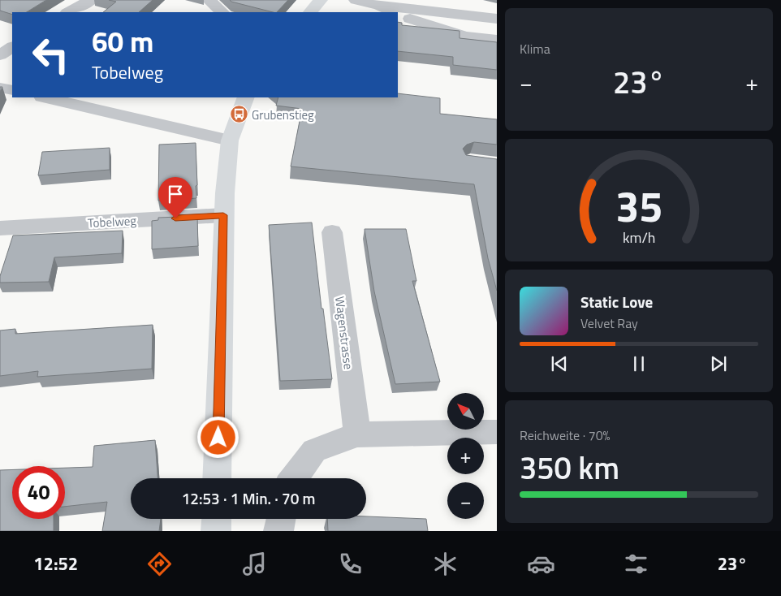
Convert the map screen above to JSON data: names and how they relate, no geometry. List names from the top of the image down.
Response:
{
  "streets": {
    "street": ["Tobelweg", "Wagenstrasse"]
  },
  "places": {
    "bus stop": ["Grubenstieg"]
  },
  "north": "top left",
  "page": {
    "tile": [
      "Klima",
      ["Reichweite · 70%", "350 km"]
    ],
    "turn": ["60 m", "Tobelweg"],
    "heat": ["−", "23°", "+"],
    "song": ["Static Love", "Velvet Ray"],
    "map_buttons": ["+", "−"],
    "limit": "40",
    "trip": "12:53 · 1 Min. · 70 m",
    "tabs": ["12:52", "23°"],
    "gauge": ["35", "km/h"]
  }
}
